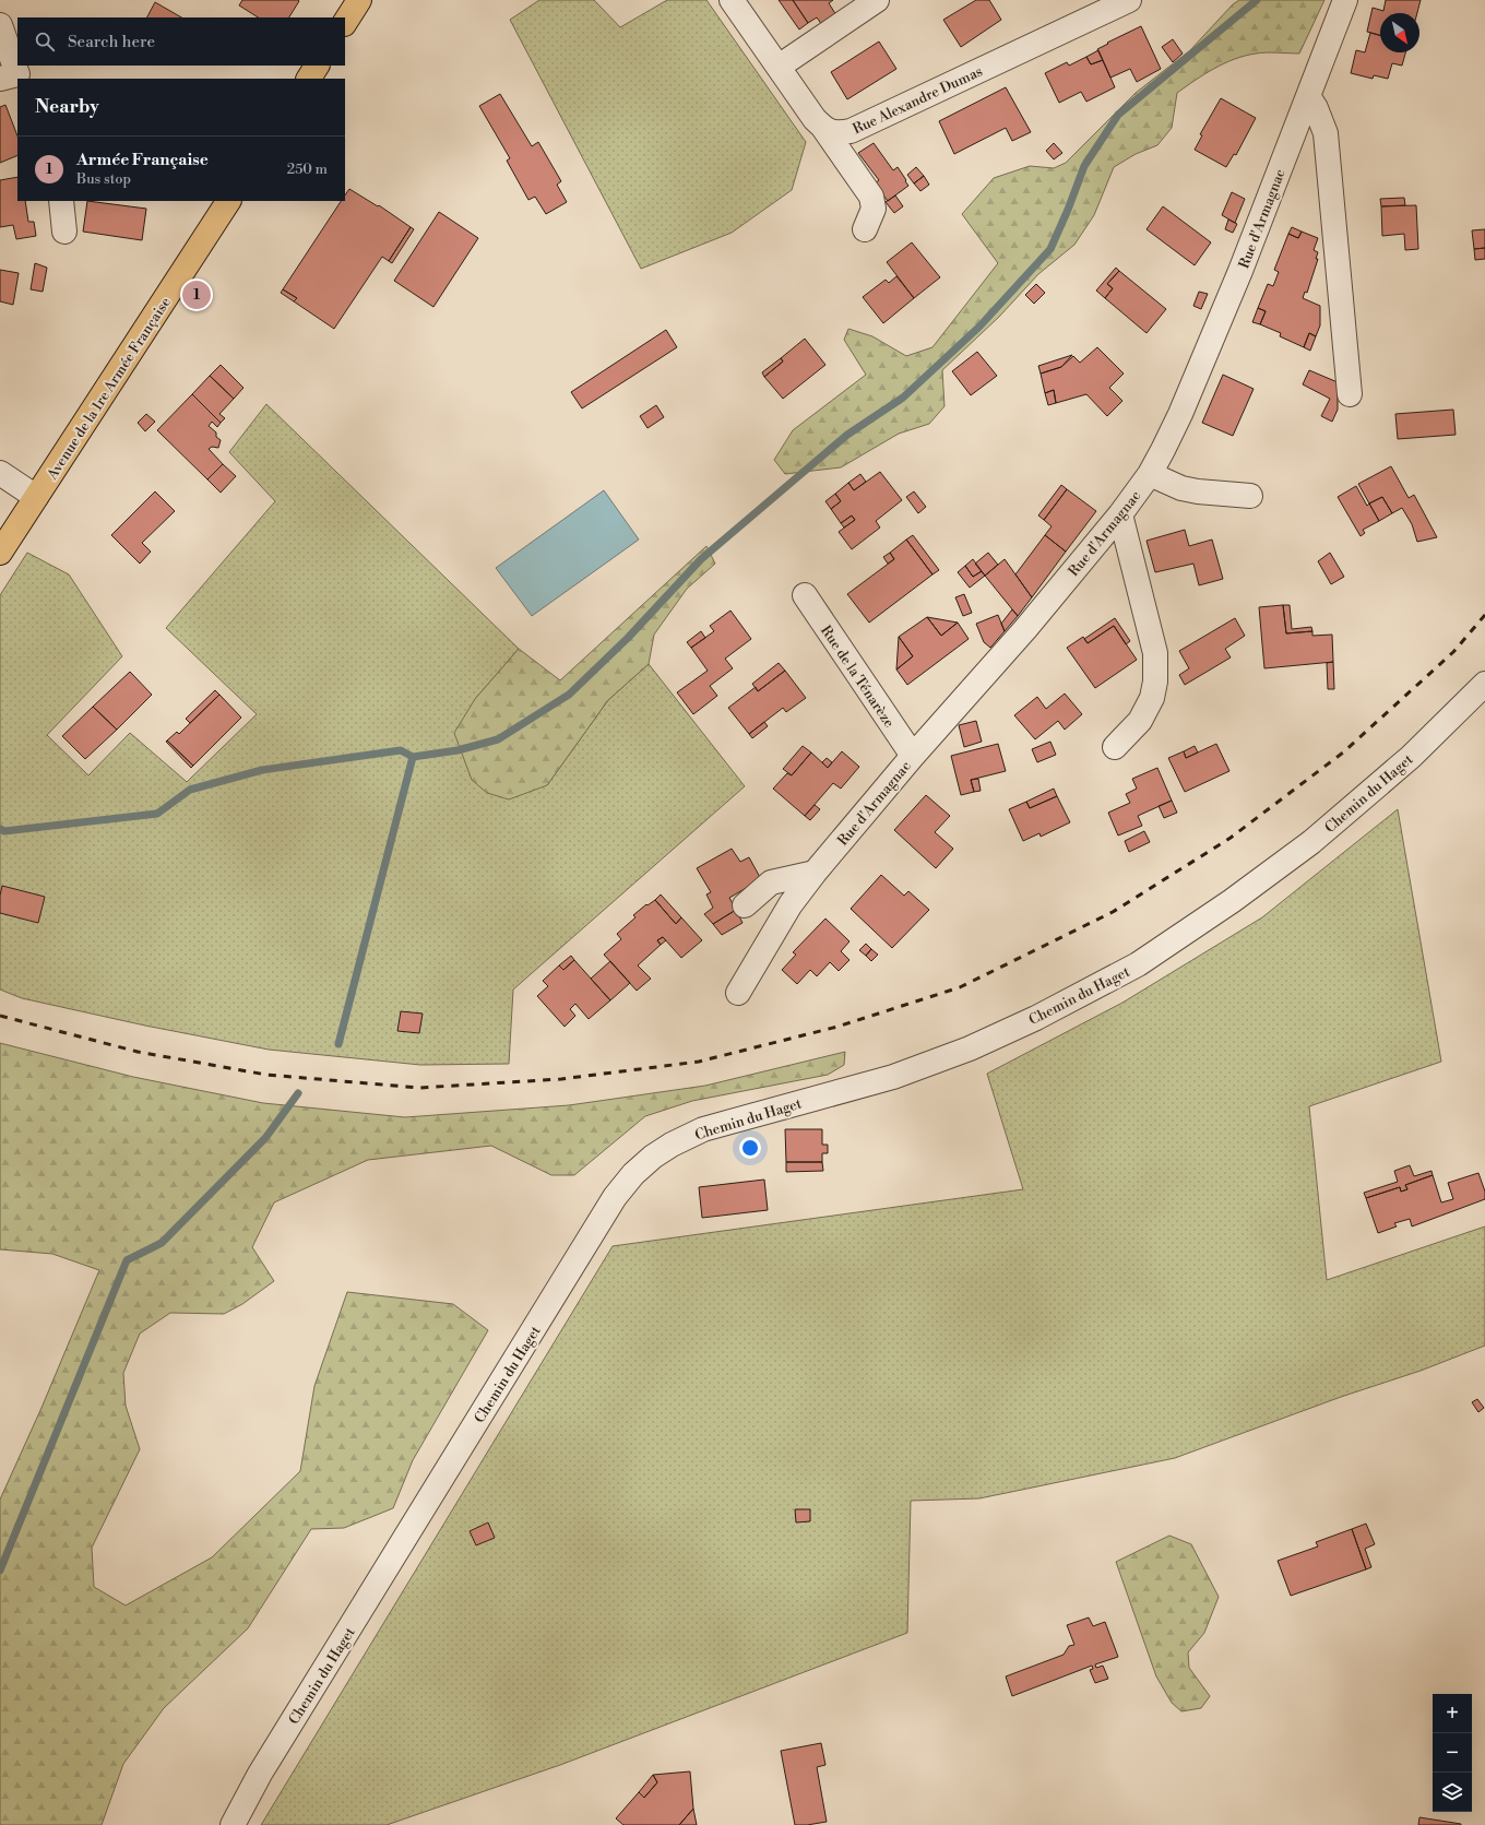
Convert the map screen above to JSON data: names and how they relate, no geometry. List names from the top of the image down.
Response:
{
  "streets": {
    "main road": ["Avenue de la 1re Armée Française"],
    "street": [
      "Rue Alexandre Dumas",
      "Rue d'Armagnac",
      "Rue de la Ténarèze",
      "Chemin du Haget"
    ]
  },
  "crossings": [
    ["Rue d'Armagnac", "Rue de la Ténarèze"]
  ],
  "north": "bottom right",
  "page": {
    "search": "Search here",
    "heading": "Nearby",
    "list": [
      {
        "mark": "1",
        "name": "Armée Française",
        "note": "Bus stop",
        "value": "250 m"
      }
    ],
    "pins": "1",
    "map_buttons": ["+", "−"]
  }
}
